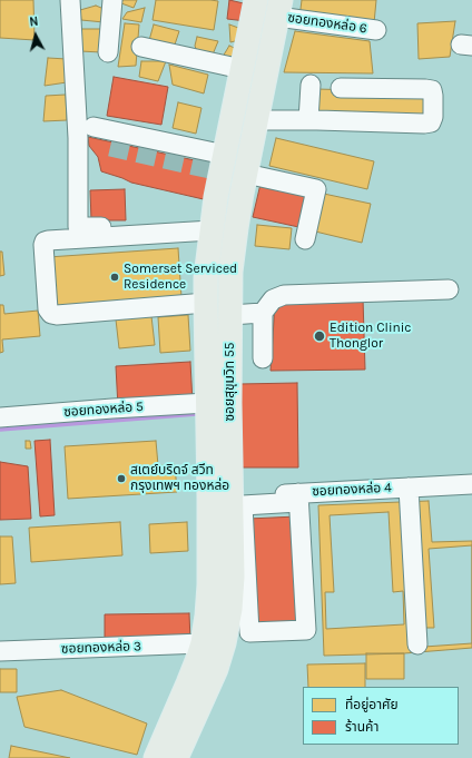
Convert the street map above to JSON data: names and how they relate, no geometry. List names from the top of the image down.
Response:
{
  "streets": {
    "main road": ["ซอยสุขุมวิท 55"],
    "street": [
      "ซอยทองหล่อ 6",
      "ซอยทองหล่อ 5",
      "ซอยทองหล่อ 4",
      "ซอยทองหล่อ 3"
    ]
  },
  "crossings": [
    ["ซอยทองหล่อ 6", "ซอยสุขุมวิท 55"],
    ["ซอยสุขุมวิท 55", "ซอยทองหล่อ 5"],
    ["ซอยสุขุมวิท 55", "ซอยทองหล่อ 4"],
    ["ซอยสุขุมวิท 55", "ซอยทองหล่อ 3"]
  ],
  "places": ["Somerset Serviced Residence", "Edition Clinic Thonglor", "สเตย์บริดจ์ สวีท กรุงเทพฯ ทองหล่อ"],
  "legend": ["ที่อยู่อาศัย", "ร้านค้า"],
  "north": "top"
}
